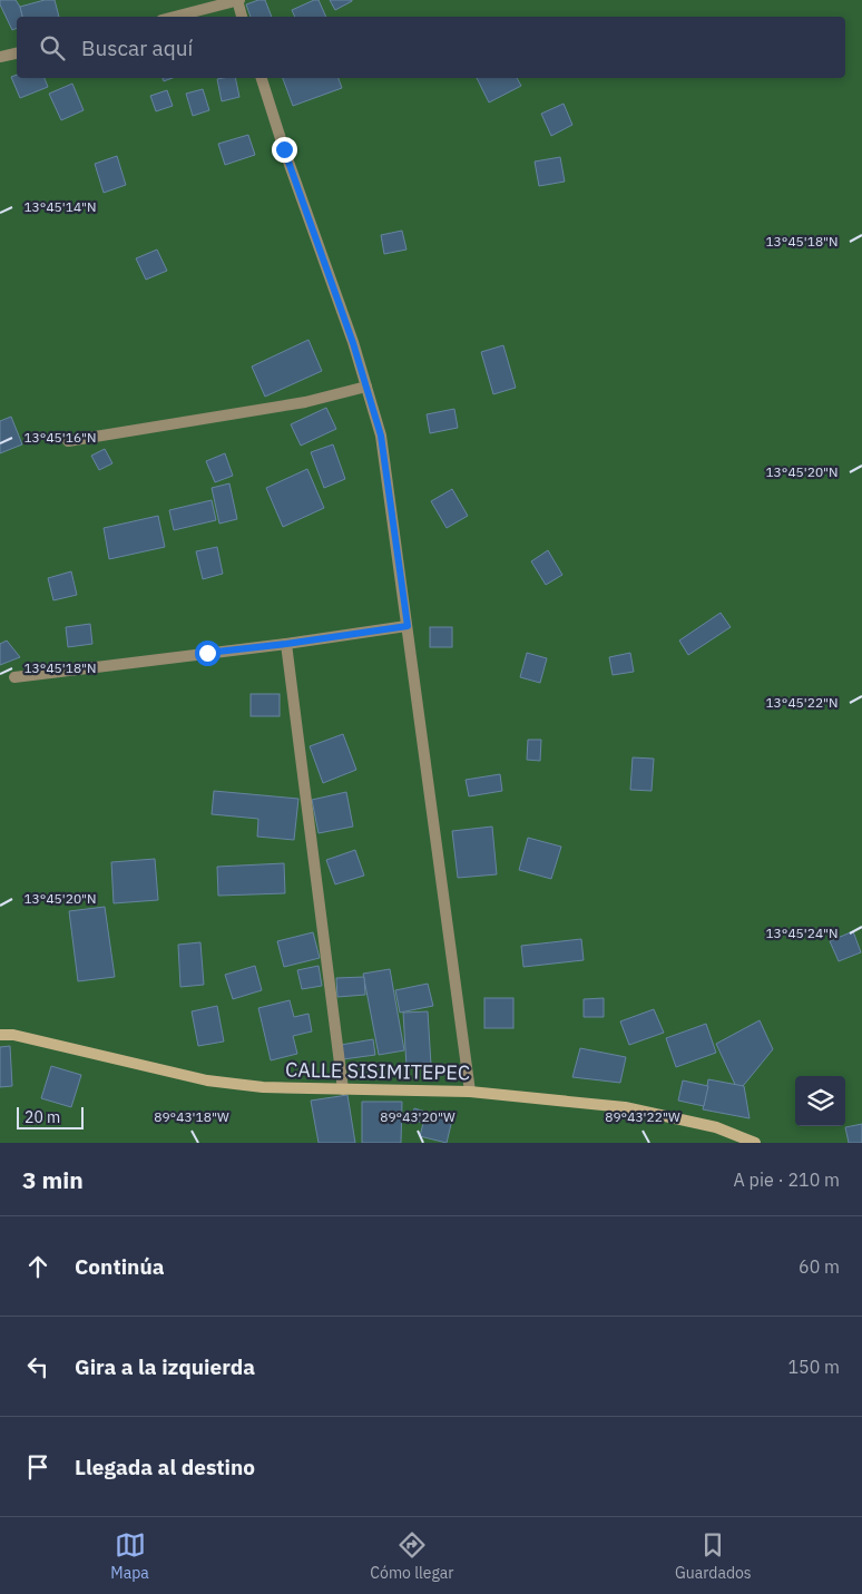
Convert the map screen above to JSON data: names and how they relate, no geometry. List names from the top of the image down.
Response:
{
  "streets": {
    "street": ["CALLE SISIMITEPEC"]
  },
  "scale_bar": "20 m",
  "page": {
    "search": "Buscar aquí",
    "scale": "20 m",
    "heading": ["3 min", "A pie · 210 m"],
    "list": [
      ["Continúa", "60 m"],
      ["Gira a la izquierda", "150 m"],
      "Llegada al destino"
    ],
    "nav": ["Mapa", "Cómo llegar", "Guardados"]
  },
  "coordinates": [
    "13°45'14\"N",
    "13°45'18\"N",
    "13°45'16\"N",
    "13°45'20\"N",
    "13°45'22\"N",
    "13°45'24\"N",
    "89°43'18\"W",
    "89°43'20\"W",
    "89°43'22\"W"
  ]
}
